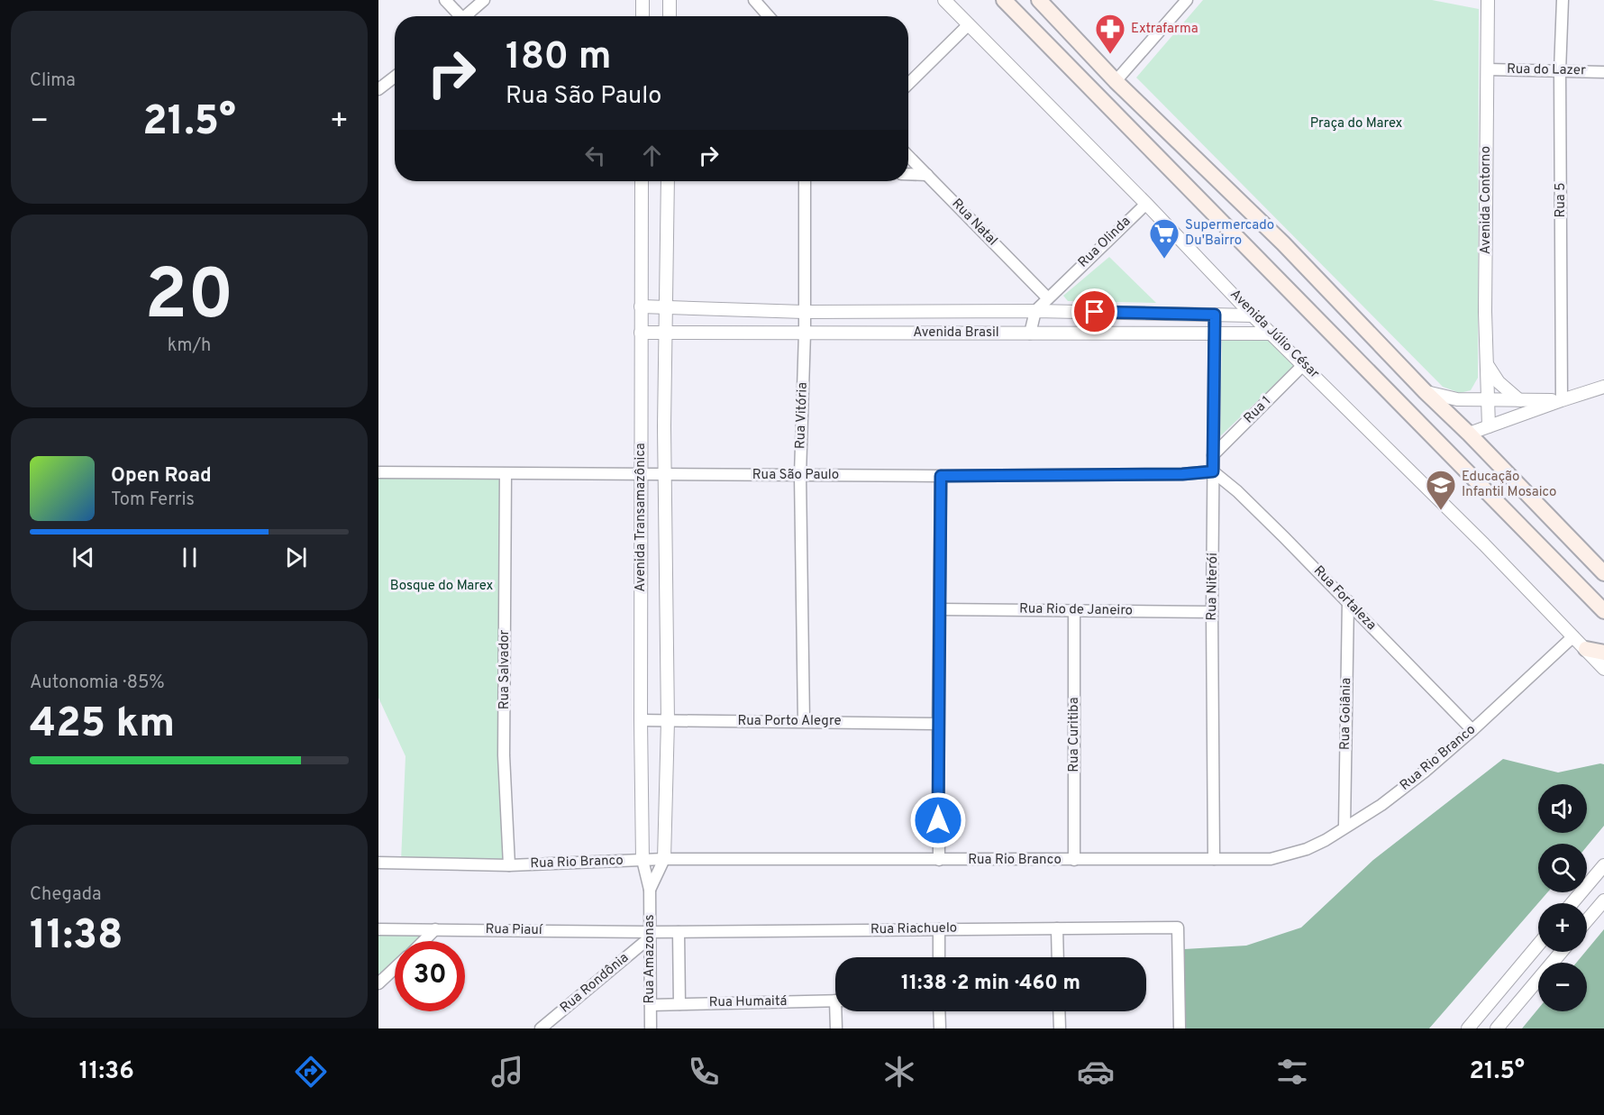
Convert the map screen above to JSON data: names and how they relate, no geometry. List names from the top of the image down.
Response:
{
  "streets": {
    "street": [
      "Rua do Lazer",
      "Avenida Contorno",
      "Rua 5",
      "Rua Natal",
      "Rua Olinda",
      "Avenida Brasil",
      "Avenida Júlio César",
      "Rua 1",
      "Rua Vitória",
      "Rua São Paulo",
      "Avenida Transamazônica",
      "Rua Niterói",
      "Rua Fortaleza",
      "Rua Rio de Janeiro",
      "Rua Salvador",
      "Rua Goiânia",
      "Rua Porto Alegre",
      "Rua Curitiba",
      "Rua Rio Branco",
      "Rua Riachuelo",
      "Rua Piauí",
      "Rua Amazonas",
      "Rua Rondônia",
      "Rua Humaitá"
    ]
  },
  "crossings": [
    ["Rua do Lazer", "Avenida Contorno"],
    ["Rua do Lazer", "Rua 5"],
    ["Rua Natal", "Rua Olinda"],
    ["Rua Olinda", "Avenida Brasil"],
    ["Rua Olinda", "Avenida Júlio César"],
    ["Avenida Brasil", "Avenida Júlio César"],
    ["Avenida Brasil", "Rua Vitória"],
    ["Avenida Brasil", "Avenida Transamazônica"],
    ["Avenida Brasil", "Rua Niterói"],
    ["Avenida Júlio César", "Rua 1"],
    ["Avenida Júlio César", "Rua Rio Branco"],
    ["Rua 1", "Rua Niterói"],
    ["Rua Vitória", "Rua São Paulo"],
    ["Rua Vitória", "Rua Porto Alegre"],
    ["Rua São Paulo", "Avenida Transamazônica"],
    ["Rua São Paulo", "Rua Niterói"],
    ["Rua São Paulo", "Rua Fortaleza"],
    ["Rua São Paulo", "Rua Salvador"],
    ["Avenida Transamazônica", "Rua Porto Alegre"],
    ["Avenida Transamazônica", "Rua Rio Branco"],
    ["Avenida Transamazônica", "Rua Amazonas"],
    ["Rua Niterói", "Rua Fortaleza"],
    ["Rua Niterói", "Rua Rio de Janeiro"],
    ["Rua Niterói", "Rua Rio Branco"],
    ["Rua Fortaleza", "Rua Goiânia"],
    ["Rua Fortaleza", "Rua Rio Branco"],
    ["Rua Rio de Janeiro", "Rua Curitiba"],
    ["Rua Salvador", "Rua Rio Branco"],
    ["Rua Goiânia", "Rua Rio Branco"],
    ["Rua Curitiba", "Rua Rio Branco"],
    ["Rua Rio Branco", "Rua Amazonas"],
    ["Rua Riachuelo", "Rua Piauí"],
    ["Rua Riachuelo", "Rua Amazonas"],
    ["Rua Riachuelo", "Rua Rondônia"],
    ["Rua Piauí", "Rua Amazonas"],
    ["Rua Piauí", "Rua Rondônia"],
    ["Rua Amazonas", "Rua Rondônia"],
    ["Rua Amazonas", "Rua Humaitá"]
  ],
  "parks": ["Praça do Marex", "Bosque do Marex"],
  "places": {
    "pharmacy": ["Extrafarma"],
    "supermarket": ["Supermercado Du'Bairro"],
    "school or university": ["Educação Infantil Mosaico"]
  },
  "page": {
    "tile": [
      "Clima",
      ["20", "km/h"],
      ["Autonomia · 85%", "425 km"],
      ["Chegada", "11:38"]
    ],
    "turn": ["180 m", "Rua São Paulo"],
    "heat": ["−", "21.5°", "+"],
    "song": ["Open Road", "Tom Ferris"],
    "map_buttons": ["+", "−"],
    "limit": "30",
    "trip": "11:38 · 2 min · 460 m",
    "tabs": ["11:36", "21.5°"]
  }
}
